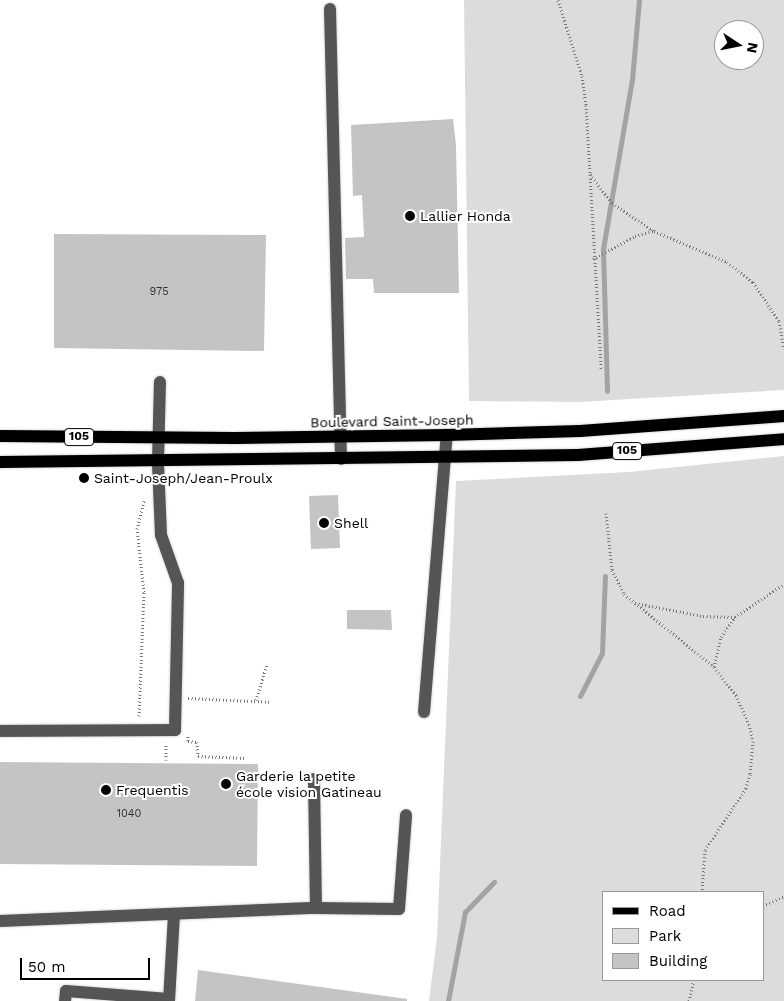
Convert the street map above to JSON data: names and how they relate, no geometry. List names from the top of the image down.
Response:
{
  "streets": {
    "main road": ["Boulevard Saint-Joseph", "105"]
  },
  "places": [
    "Lallier Honda",
    "Saint-Joseph/Jean-Proulx",
    "Shell",
    "Garderie la petite école vision Gatineau",
    "Frequentis"
  ],
  "house_numbers": ["975", "1040"],
  "legend": ["Road", "Park", "Building"],
  "scale_bar": "50 m",
  "north": "right"
}
